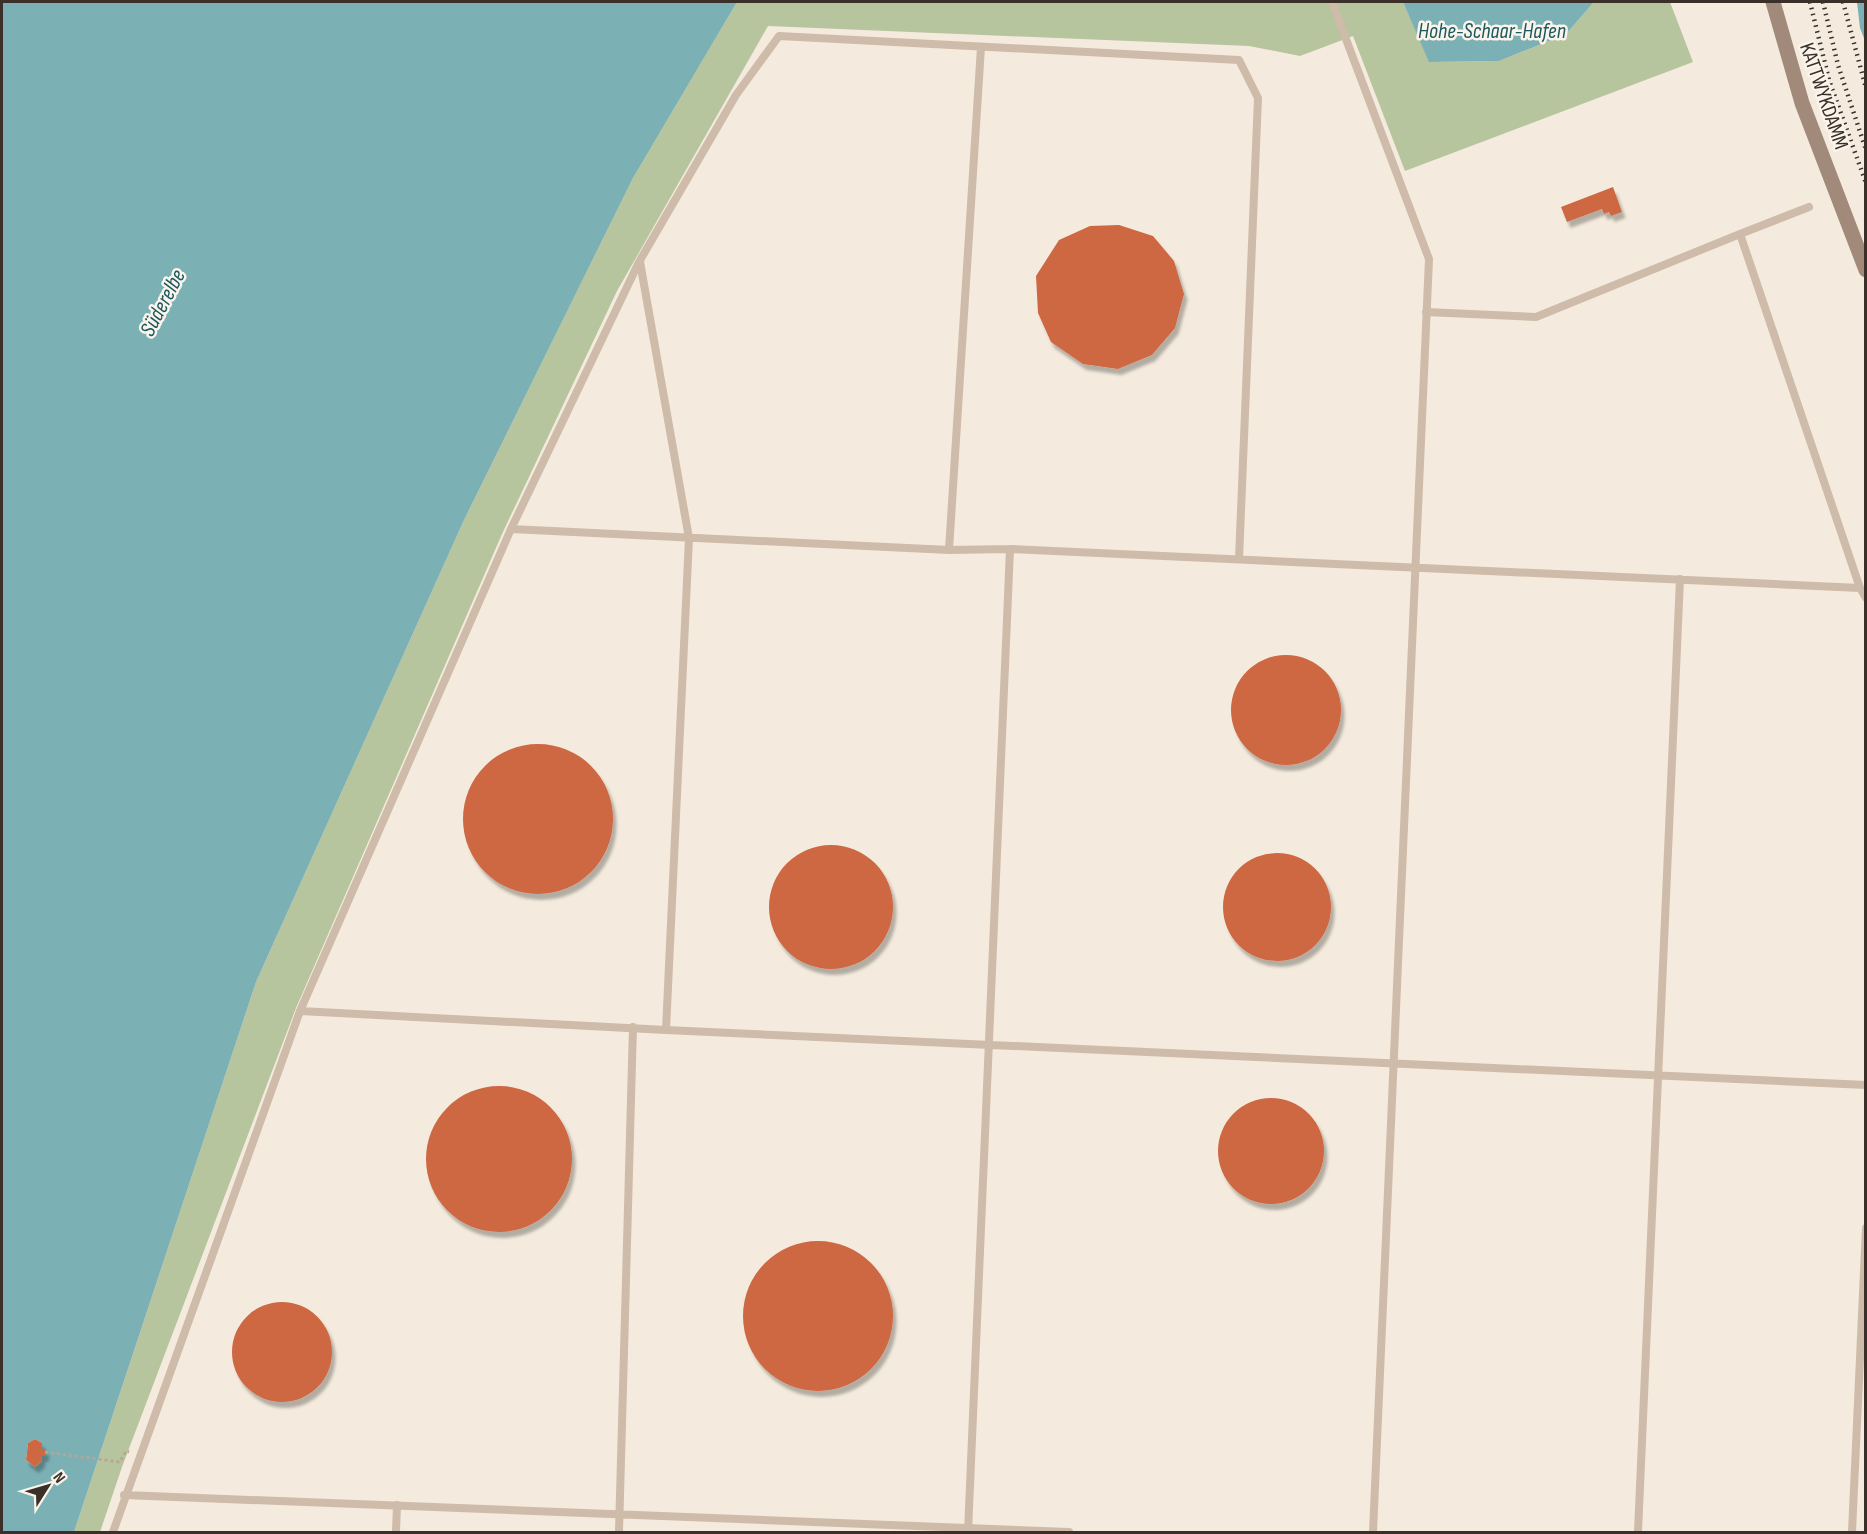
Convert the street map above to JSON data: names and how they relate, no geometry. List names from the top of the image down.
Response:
{
  "streets": {
    "main road": ["KATTWYKDAMM"]
  },
  "water": ["Hohe-Schaar-Hafen", "Süderelbe"],
  "north": "top right"
}
